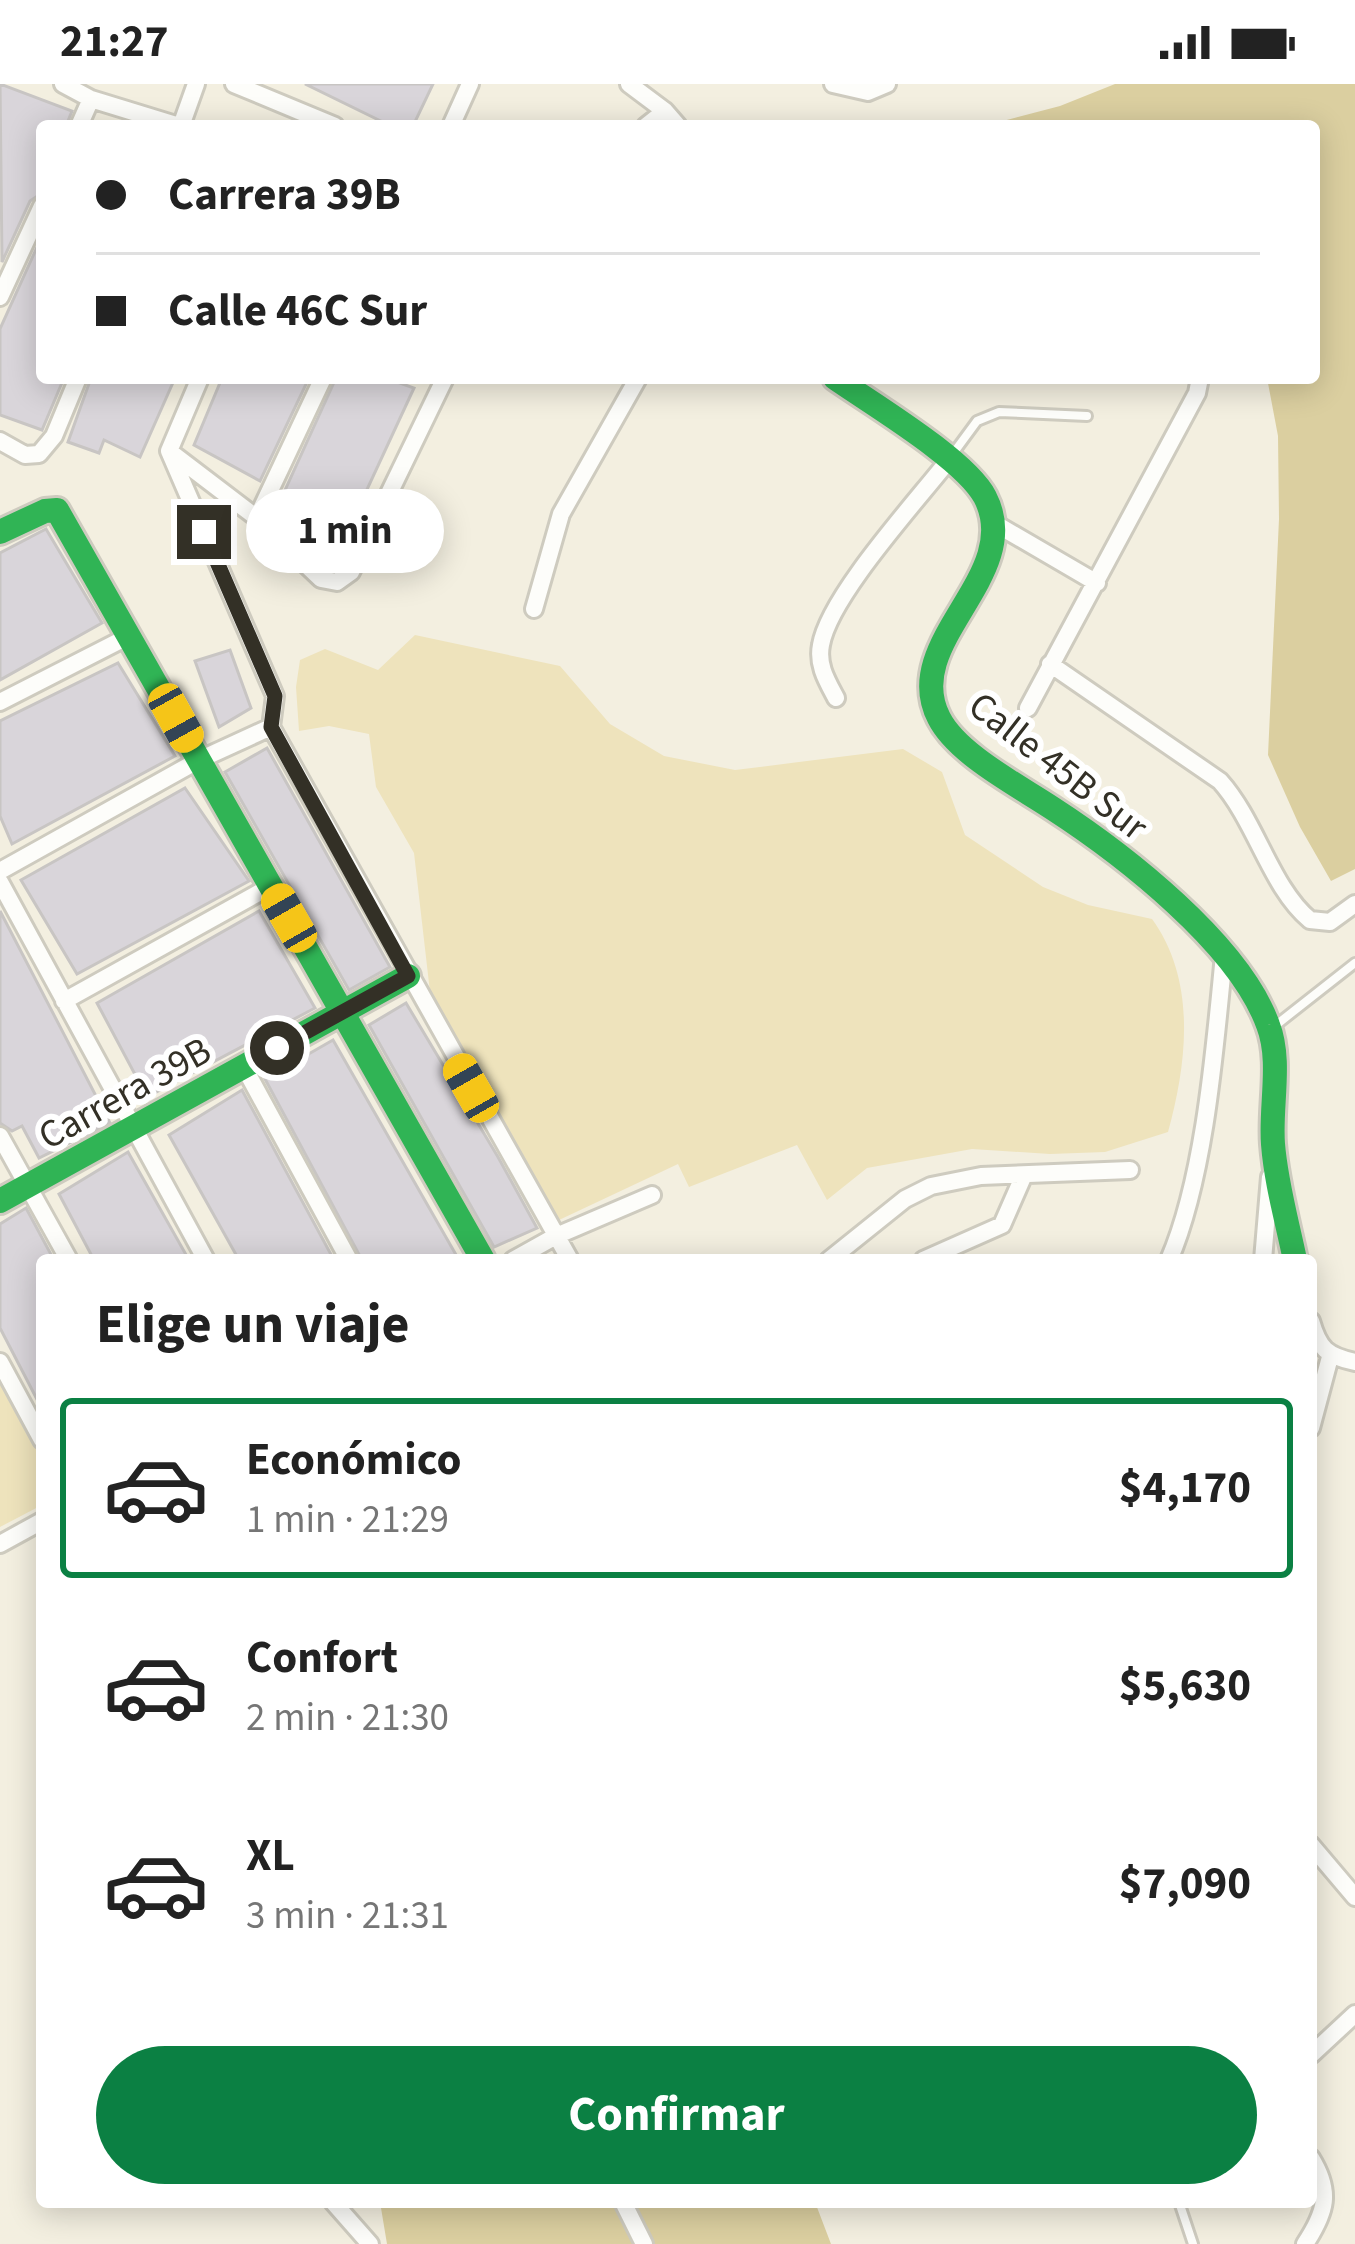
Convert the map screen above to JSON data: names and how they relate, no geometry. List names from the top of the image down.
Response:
{
  "streets": {
    "street": ["Calle 45B Sur", "Carrera 39B"]
  },
  "page": {
    "status": "21:27",
    "banner": ["Carrera 39B", "Calle 46C Sur"],
    "bubble": "1 min",
    "heading": "Elige un viaje",
    "list": [
      {
        "name": "Económico",
        "note": "1 min · 21:29",
        "value": "$4,170"
      },
      {
        "name": "Confort",
        "note": "2 min · 21:30",
        "value": "$5,630"
      },
      {
        "name": "XL",
        "note": "3 min · 21:31",
        "value": "$7,090"
      }
    ],
    "buttons": "Confirmar"
  }
}
